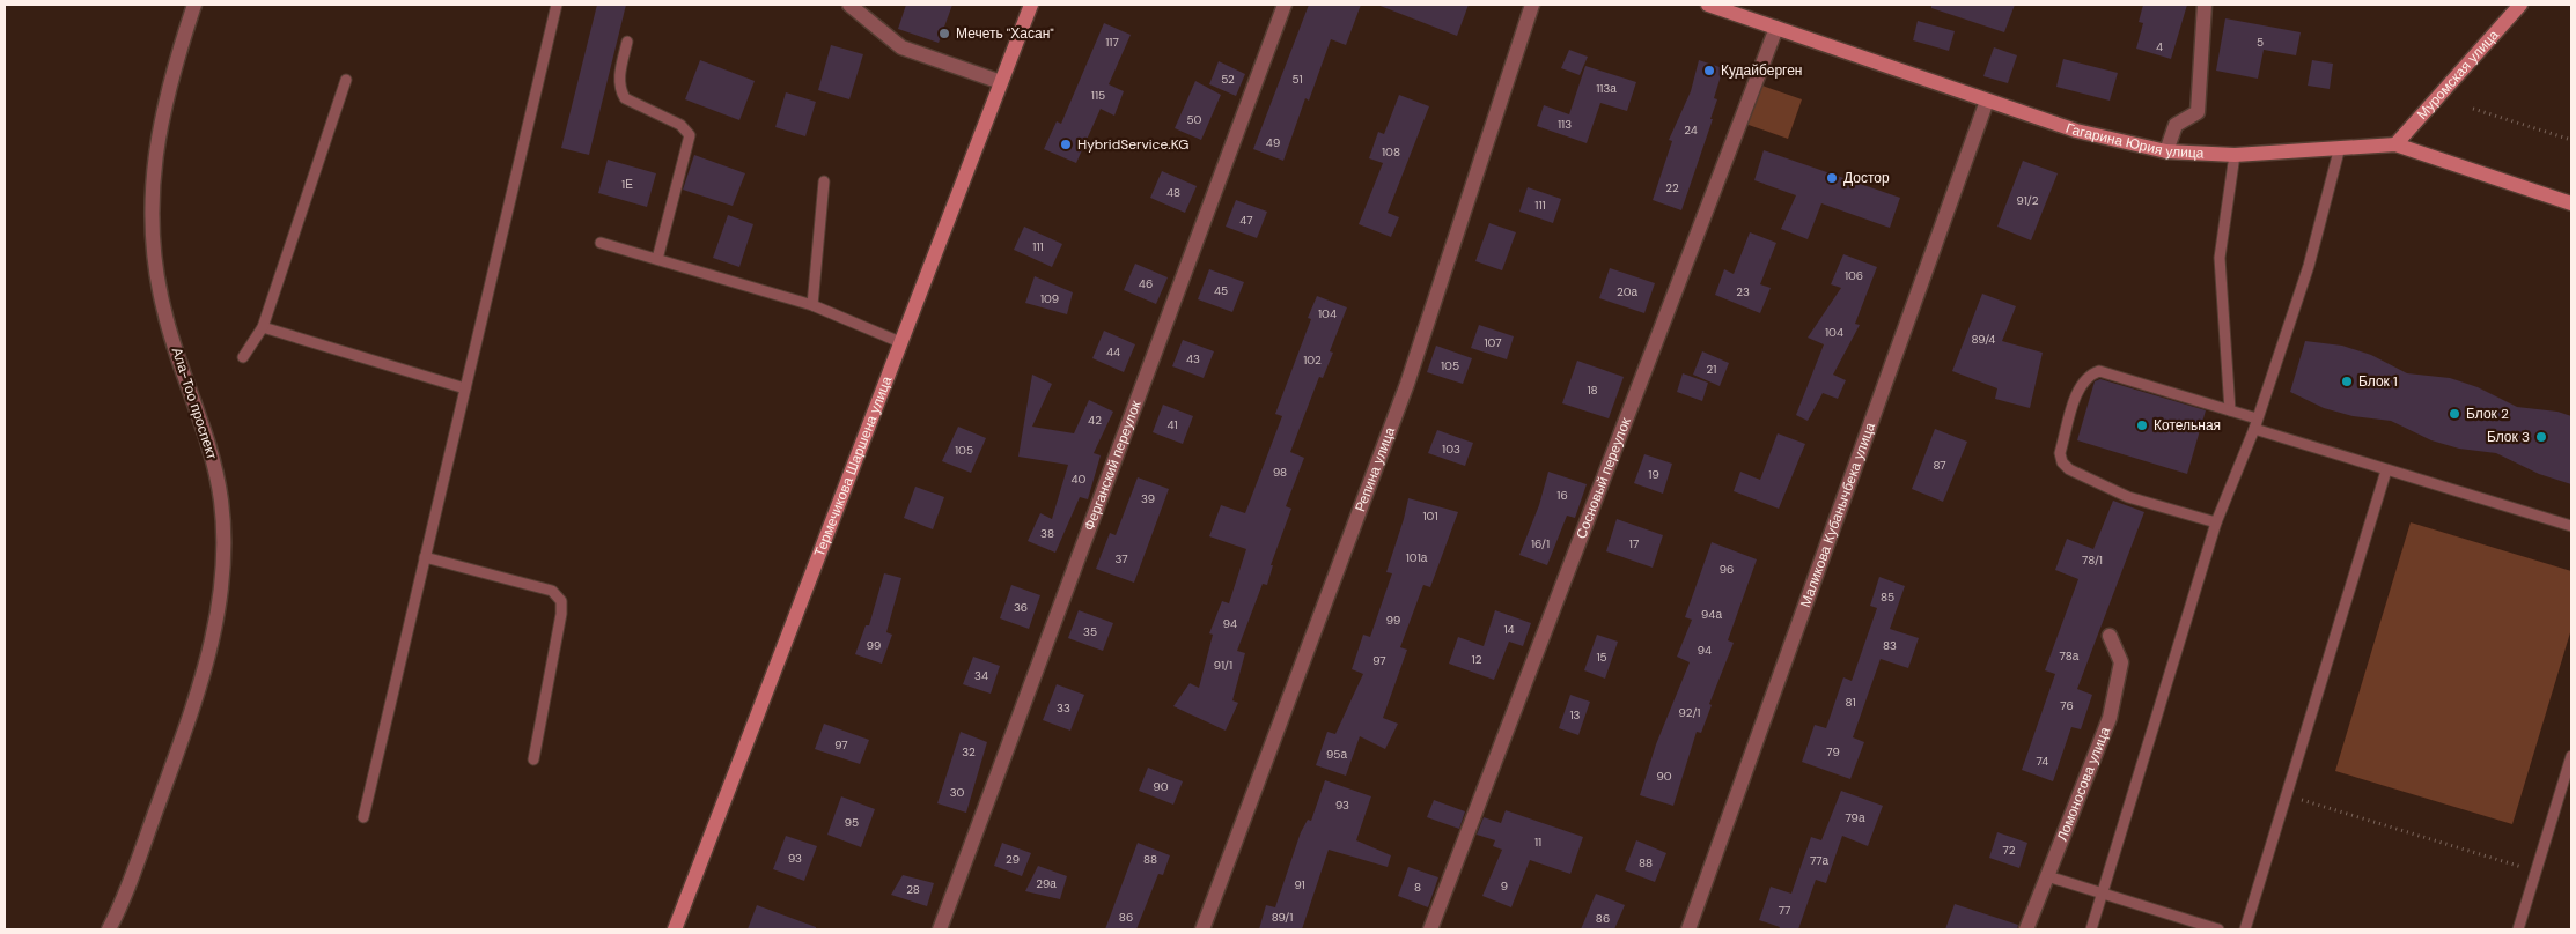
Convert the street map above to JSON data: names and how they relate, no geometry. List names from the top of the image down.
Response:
{
  "streets": {
    "main road": ["Муромская улица", "Гагарина Юрия улица", "Термечикова Шаршена улица"],
    "street": [
      "Ала-Тоо проспект",
      "Ферганский переулок",
      "Репина улица",
      "Сосновый переулок",
      "Маликова Кубанычбека улица",
      "Ломоносова улица"
    ]
  },
  "crossings": [
    ["Муромская улица", "Гагарина Юрия улица"],
    ["Гагарина Юрия улица", "Сосновый переулок"],
    ["Гагарина Юрия улица", "Маликова Кубанычбека улица"]
  ],
  "places": [
    "Мечеть \"Хасан\"",
    "Кудайберген",
    "HybridService.KG",
    "Достор",
    "Блок 1",
    "Блок 2",
    "Котельная",
    "Блок 3"
  ],
  "house_numbers": [
    "117",
    "5",
    "4",
    "52",
    "51",
    "113а",
    "115",
    "50",
    "113",
    "24",
    "49",
    "108",
    "1Е",
    "22",
    "48",
    "91/2",
    "111",
    "47",
    "111",
    "106",
    "46",
    "45",
    "20а",
    "23",
    "109",
    "104",
    "104",
    "89/4",
    "107",
    "44",
    "43",
    "102",
    "105",
    "21",
    "18",
    "42",
    "41",
    "103",
    "105",
    "87",
    "98",
    "19",
    "40",
    "16",
    "39",
    "101",
    "38",
    "16/1",
    "17",
    "101а",
    "37",
    "78/1",
    "96",
    "85",
    "36",
    "94а",
    "99",
    "94",
    "14",
    "35",
    "99",
    "83",
    "94",
    "78а",
    "15",
    "12",
    "97",
    "91/1",
    "34",
    "81",
    "76",
    "33",
    "92/1",
    "13",
    "97",
    "32",
    "79",
    "95а",
    "74",
    "90",
    "90",
    "30",
    "93",
    "79а",
    "95",
    "11",
    "72",
    "93",
    "29",
    "88",
    "77а",
    "88",
    "29а",
    "91",
    "9",
    "8",
    "28",
    "77",
    "86",
    "89/1",
    "86"
  ]
}
